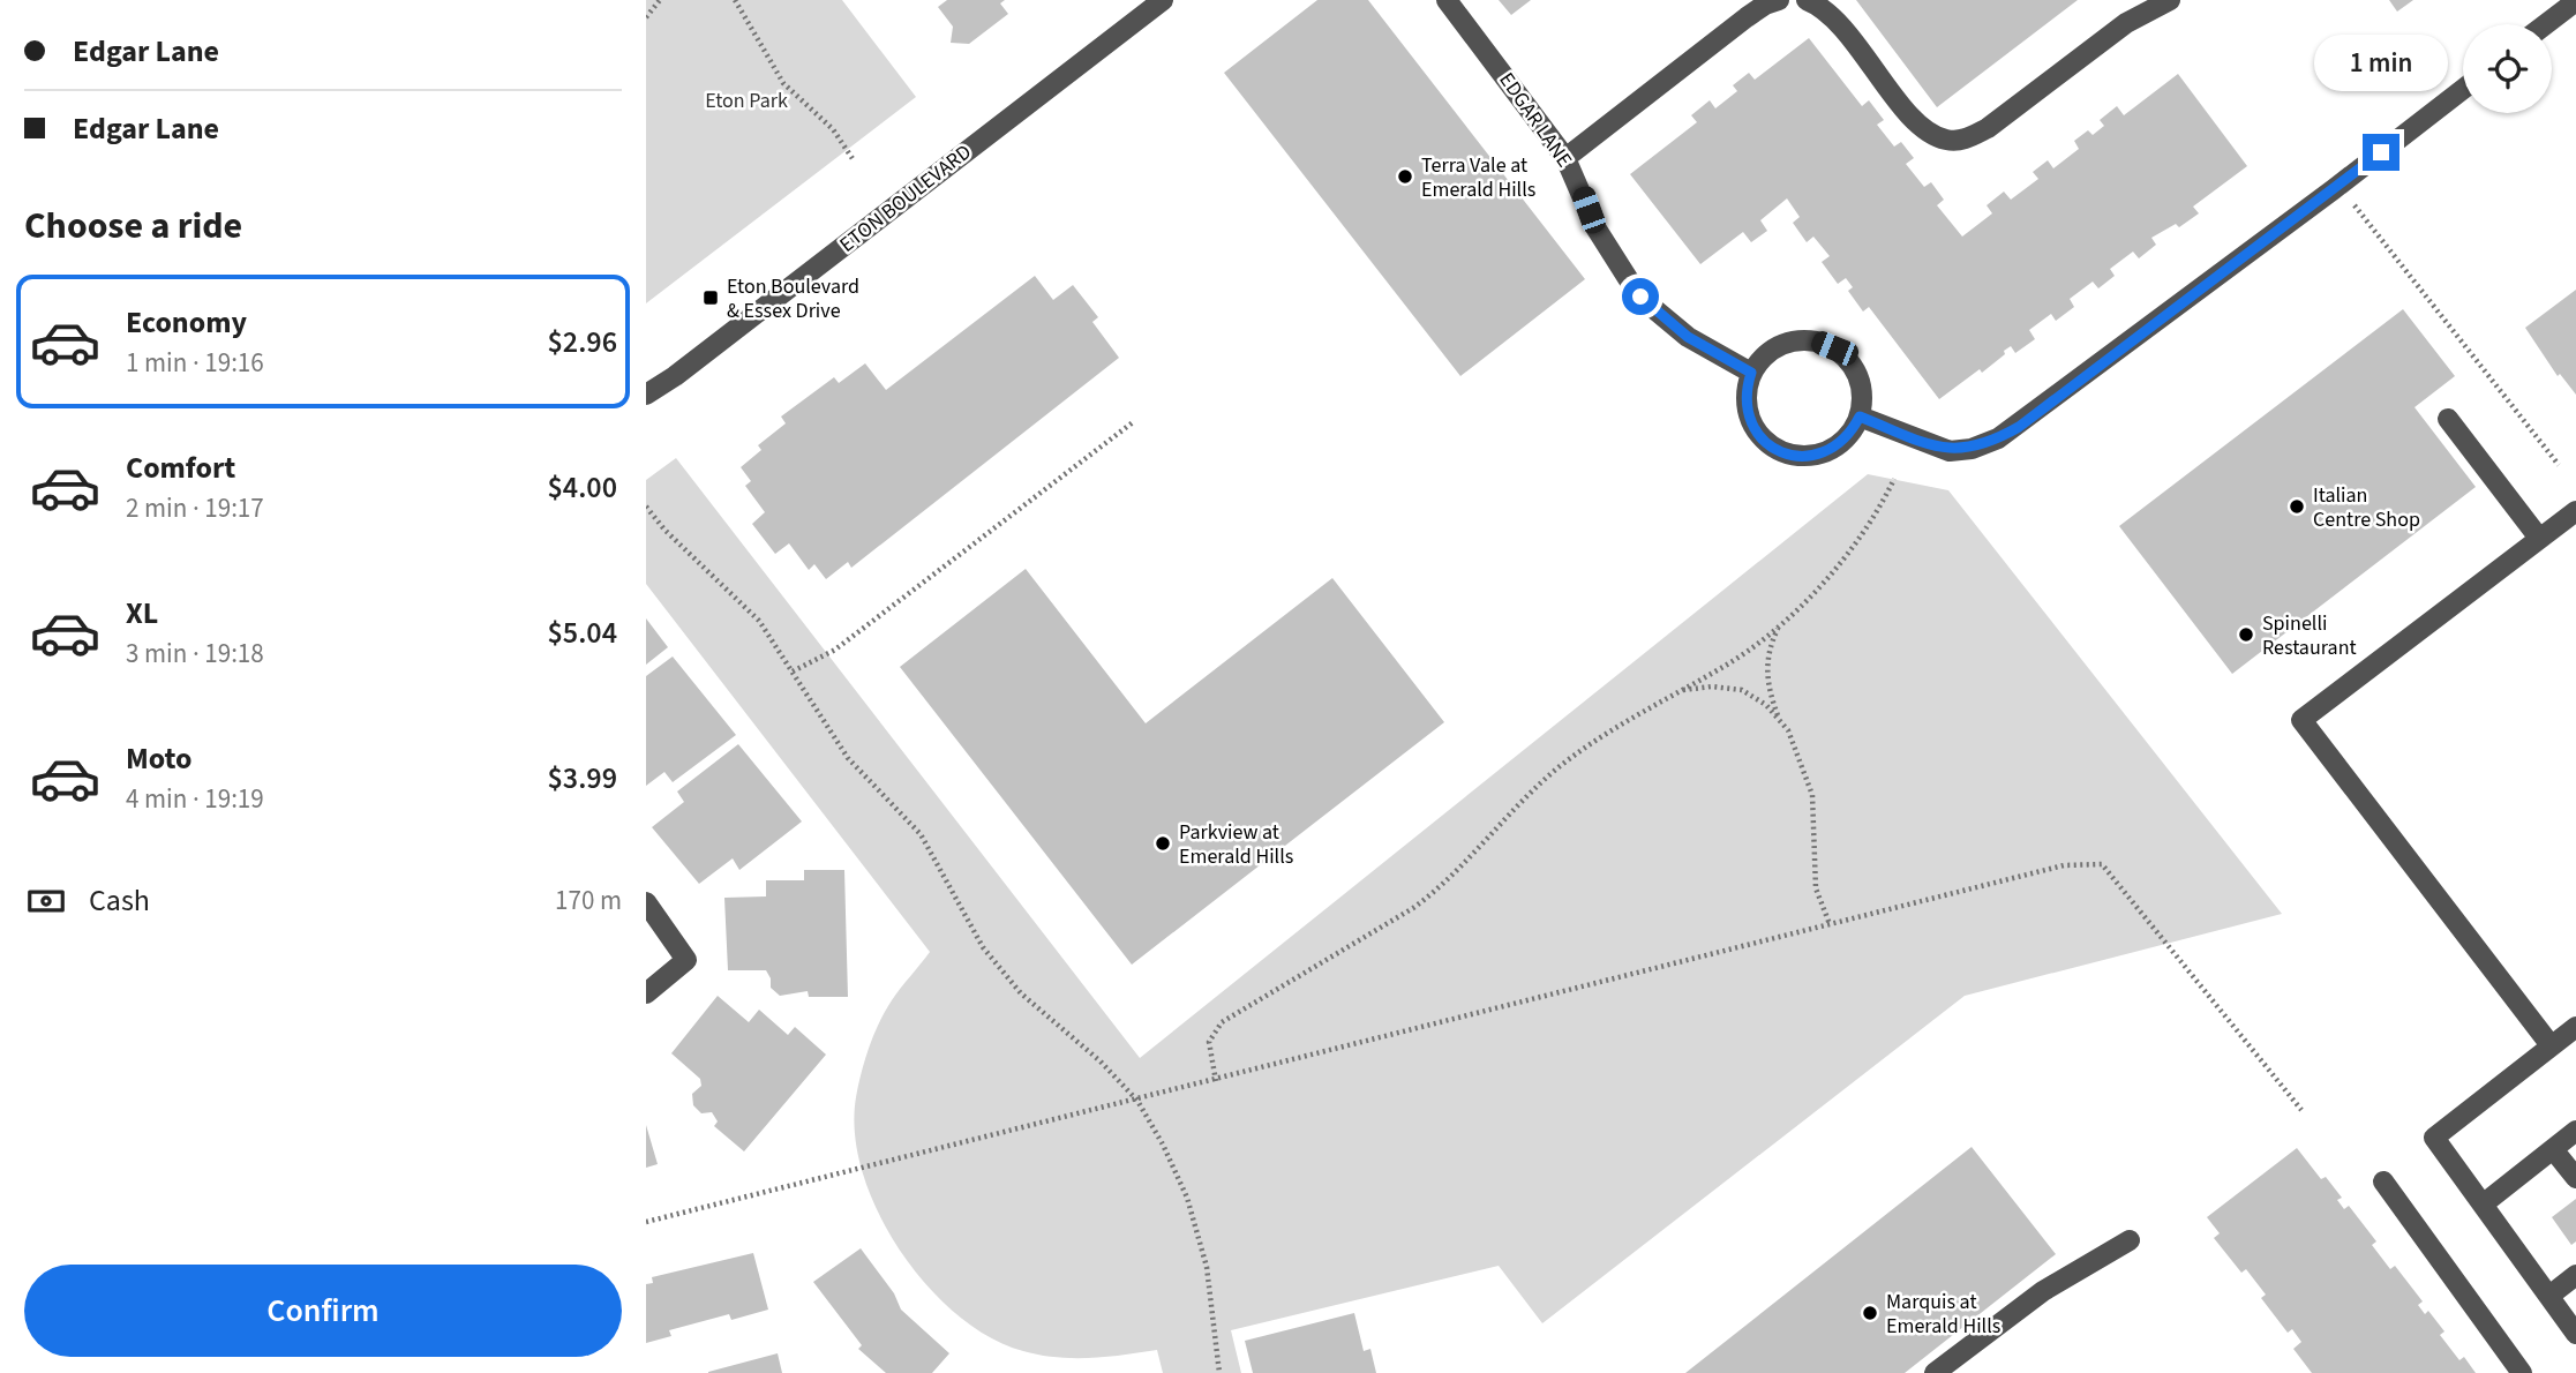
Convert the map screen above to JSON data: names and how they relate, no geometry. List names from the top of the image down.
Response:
{
  "streets": {
    "street": ["EDGAR LANE", "ETON BOULEVARD"]
  },
  "parks": ["Eton Park"],
  "places": {
    "other": [
      "Terra Vale at Emerald Hills",
      "Italian Centre Shop",
      "Spinelli Restaurant",
      "Parkview at Emerald Hills",
      "Marquis at Emerald Hills"
    ],
    "transit": ["Eton Boulevard & Essex Drive"]
  },
  "page": {
    "banner": ["Edgar Lane", "Edgar Lane"],
    "bubble": "1 min",
    "heading": "Choose a ride",
    "list": [
      {
        "name": "Economy",
        "note": "1 min · 19:16",
        "value": "$2.96"
      },
      {
        "name": "Comfort",
        "note": "2 min · 19:17",
        "value": "$4.00"
      },
      {
        "name": "XL",
        "note": "3 min · 19:18",
        "value": "$5.04"
      },
      {
        "name": "Moto",
        "note": "4 min · 19:19",
        "value": "$3.99"
      }
    ],
    "pay": ["Cash", "170 m"],
    "buttons": "Confirm"
  }
}
